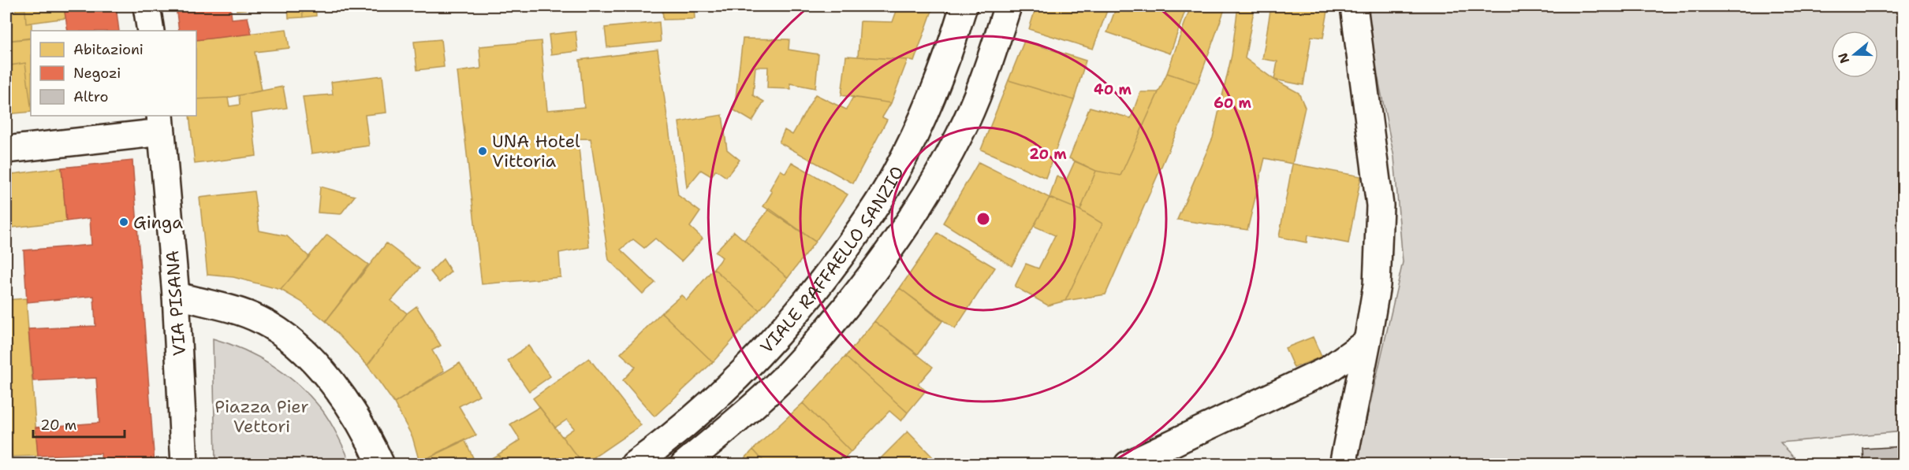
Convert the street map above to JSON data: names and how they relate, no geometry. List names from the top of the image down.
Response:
{
  "streets": {
    "main road": ["VIALE RAFFAELLO SANZIO", "VIA PISANA"]
  },
  "parks": ["Piazza Pier Vettori"],
  "places": ["UNA Hotel Vittoria", "Ginga"],
  "legend": ["Abitazioni", "Negozi", "Altro"],
  "scale_bar": "20 m",
  "north": "left",
  "rings": ["40 m", "60 m", "20 m"]
}
